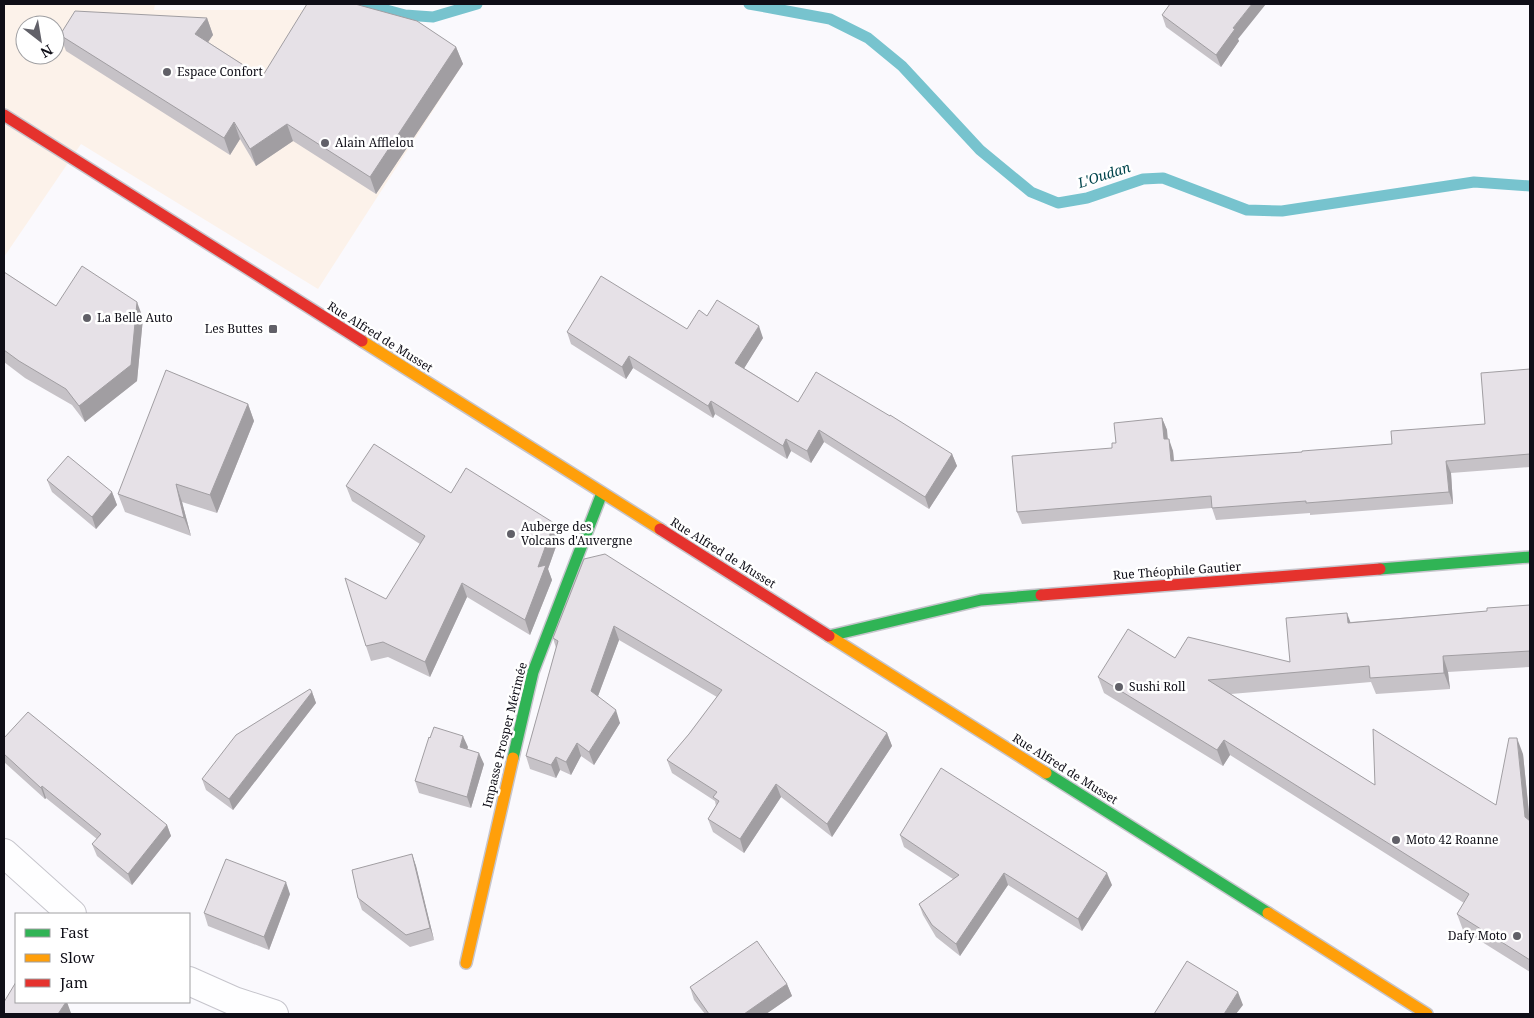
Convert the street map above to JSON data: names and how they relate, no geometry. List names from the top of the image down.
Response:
{
  "streets": {
    "main road": ["Rue Alfred de Musset", "Rue Théophile Gautier", "Impasse Prosper Mérimée"]
  },
  "crossings": [
    ["Rue Alfred de Musset", "Rue Théophile Gautier"],
    ["Rue Alfred de Musset", "Impasse Prosper Mérimée"]
  ],
  "water": ["L'Oudan"],
  "places": {
    "other": [
      "Espace Confort",
      "Alain Afflelou",
      "La Belle Auto",
      "Auberge des Volcans d'Auvergne",
      "Sushi Roll",
      "Moto 42 Roanne",
      "Dafy Moto"
    ],
    "transit": ["Les Buttes"]
  },
  "legend": ["Fast", "Slow", "Jam"],
  "north": "bottom right"
}
